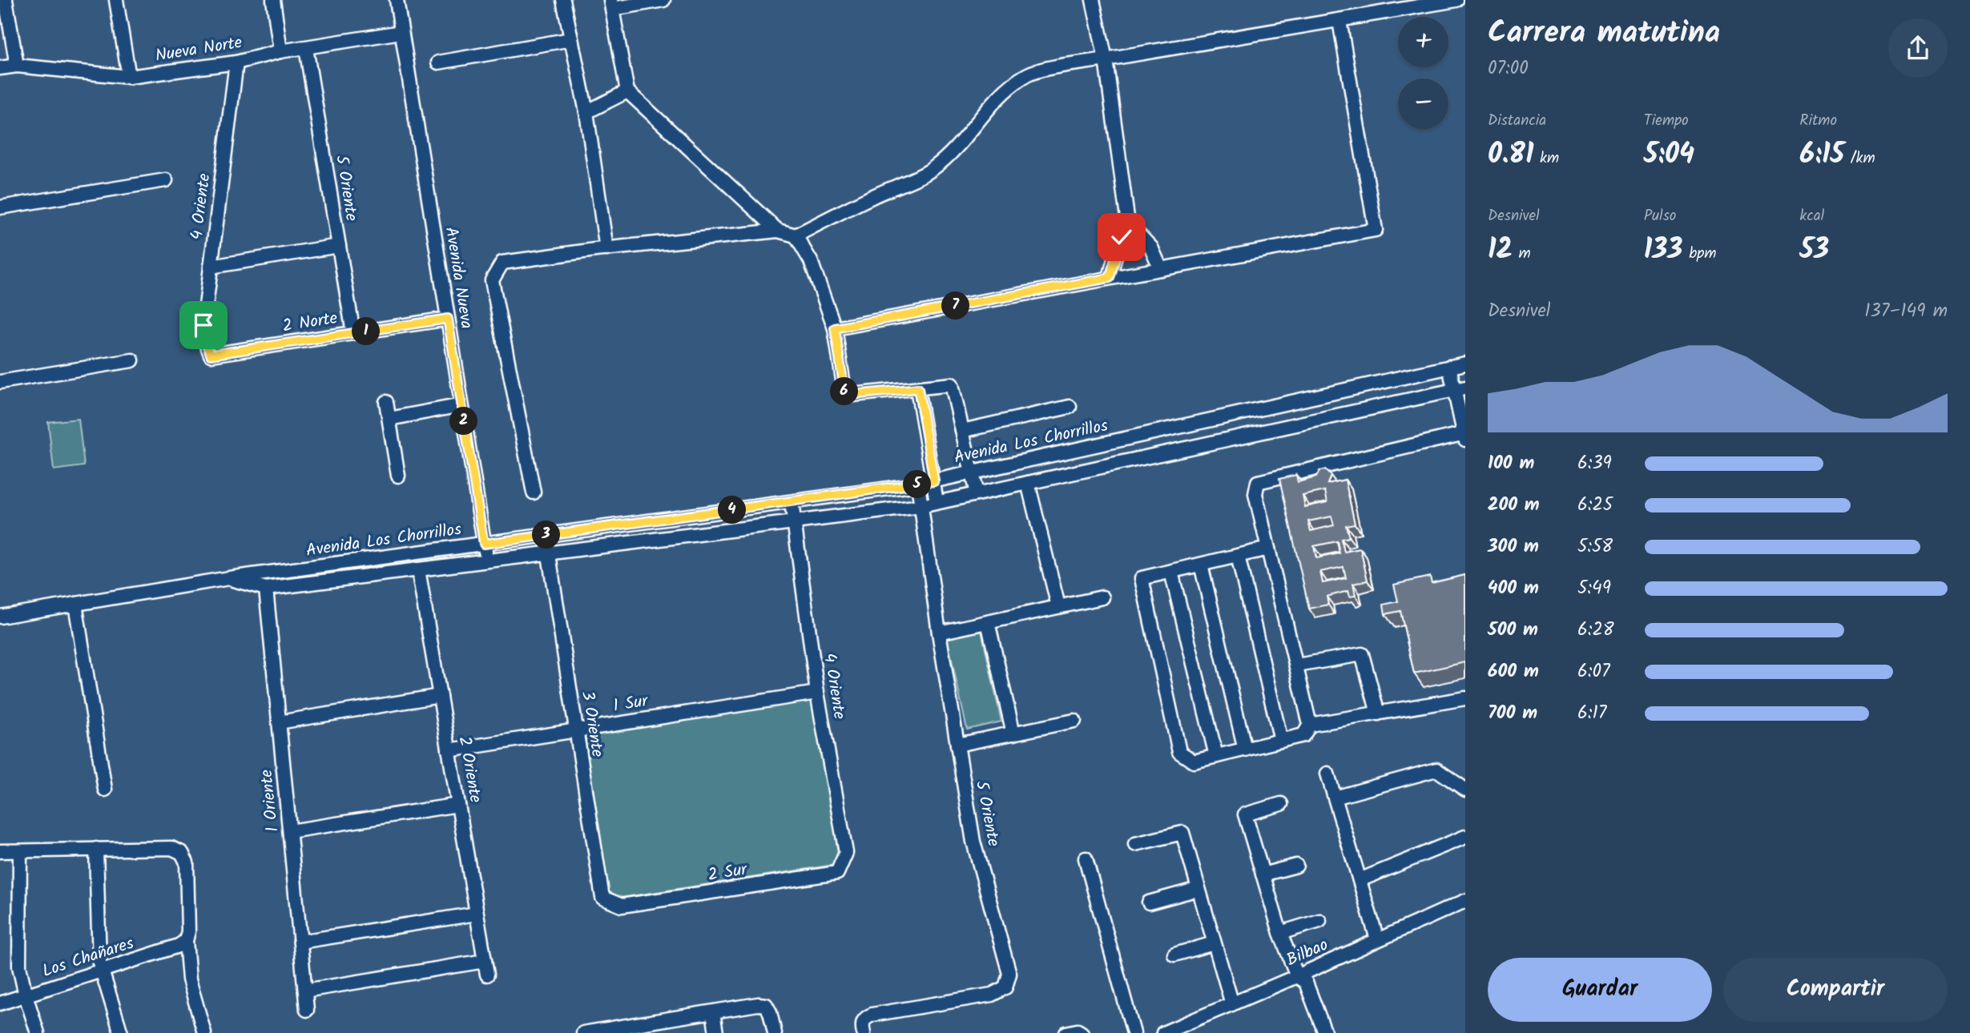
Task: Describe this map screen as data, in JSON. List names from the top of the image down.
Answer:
{
  "streets": {
    "street": [
      "Nueva Norte",
      "5 Oriente",
      "4 Oriente",
      "Avenida Nueva",
      "2 Norte",
      "Avenida Los Chorrillos",
      "1 Sur",
      "3 Oriente",
      "2 Oriente",
      "1 Oriente",
      "2 Sur",
      "Bilbao",
      "Los Chañares"
    ]
  },
  "crossings": [
    ["Nueva Norte", "5 Oriente"],
    ["Nueva Norte", "4 Oriente"],
    ["Nueva Norte", "Avenida Nueva"],
    ["5 Oriente", "2 Norte"],
    ["5 Oriente", "Avenida Los Chorrillos"],
    ["4 Oriente", "2 Norte"],
    ["4 Oriente", "Avenida Los Chorrillos"],
    ["4 Oriente", "1 Sur"],
    ["4 Oriente", "2 Sur"],
    ["Avenida Nueva", "2 Norte"],
    ["Avenida Nueva", "Avenida Los Chorrillos"],
    ["Avenida Los Chorrillos", "3 Oriente"],
    ["Avenida Los Chorrillos", "2 Oriente"],
    ["Avenida Los Chorrillos", "1 Oriente"],
    ["1 Sur", "3 Oriente"],
    ["1 Sur", "2 Oriente"],
    ["3 Oriente", "2 Sur"]
  ],
  "page": {
    "heading": ["Carrera matutina", "07:00"],
    "map_buttons": ["+", "−"],
    "stats": [
      ["Distancia", "0.81 km"],
      ["Tiempo", "5:04"],
      ["Ritmo", "6:15 /km"],
      ["Desnivel", "12 m"],
      ["Pulso", "133 bpm"],
      ["kcal", "53"]
    ],
    "chart": ["Desnivel", "137–149 m"],
    "pins": [
      "7",
      "1",
      "6",
      "2",
      "5",
      "4",
      "3"
    ],
    "list": [
      {
        "name": "100 m",
        "note": "6:39"
      },
      {
        "name": "200 m",
        "note": "6:25"
      },
      {
        "name": "300 m",
        "note": "5:58"
      },
      {
        "name": "400 m",
        "note": "5:49"
      },
      {
        "name": "500 m",
        "note": "6:28"
      },
      {
        "name": "600 m",
        "note": "6:07"
      },
      {
        "name": "700 m",
        "note": "6:17"
      }
    ],
    "buttons": ["Guardar", "Compartir"]
  }
}
